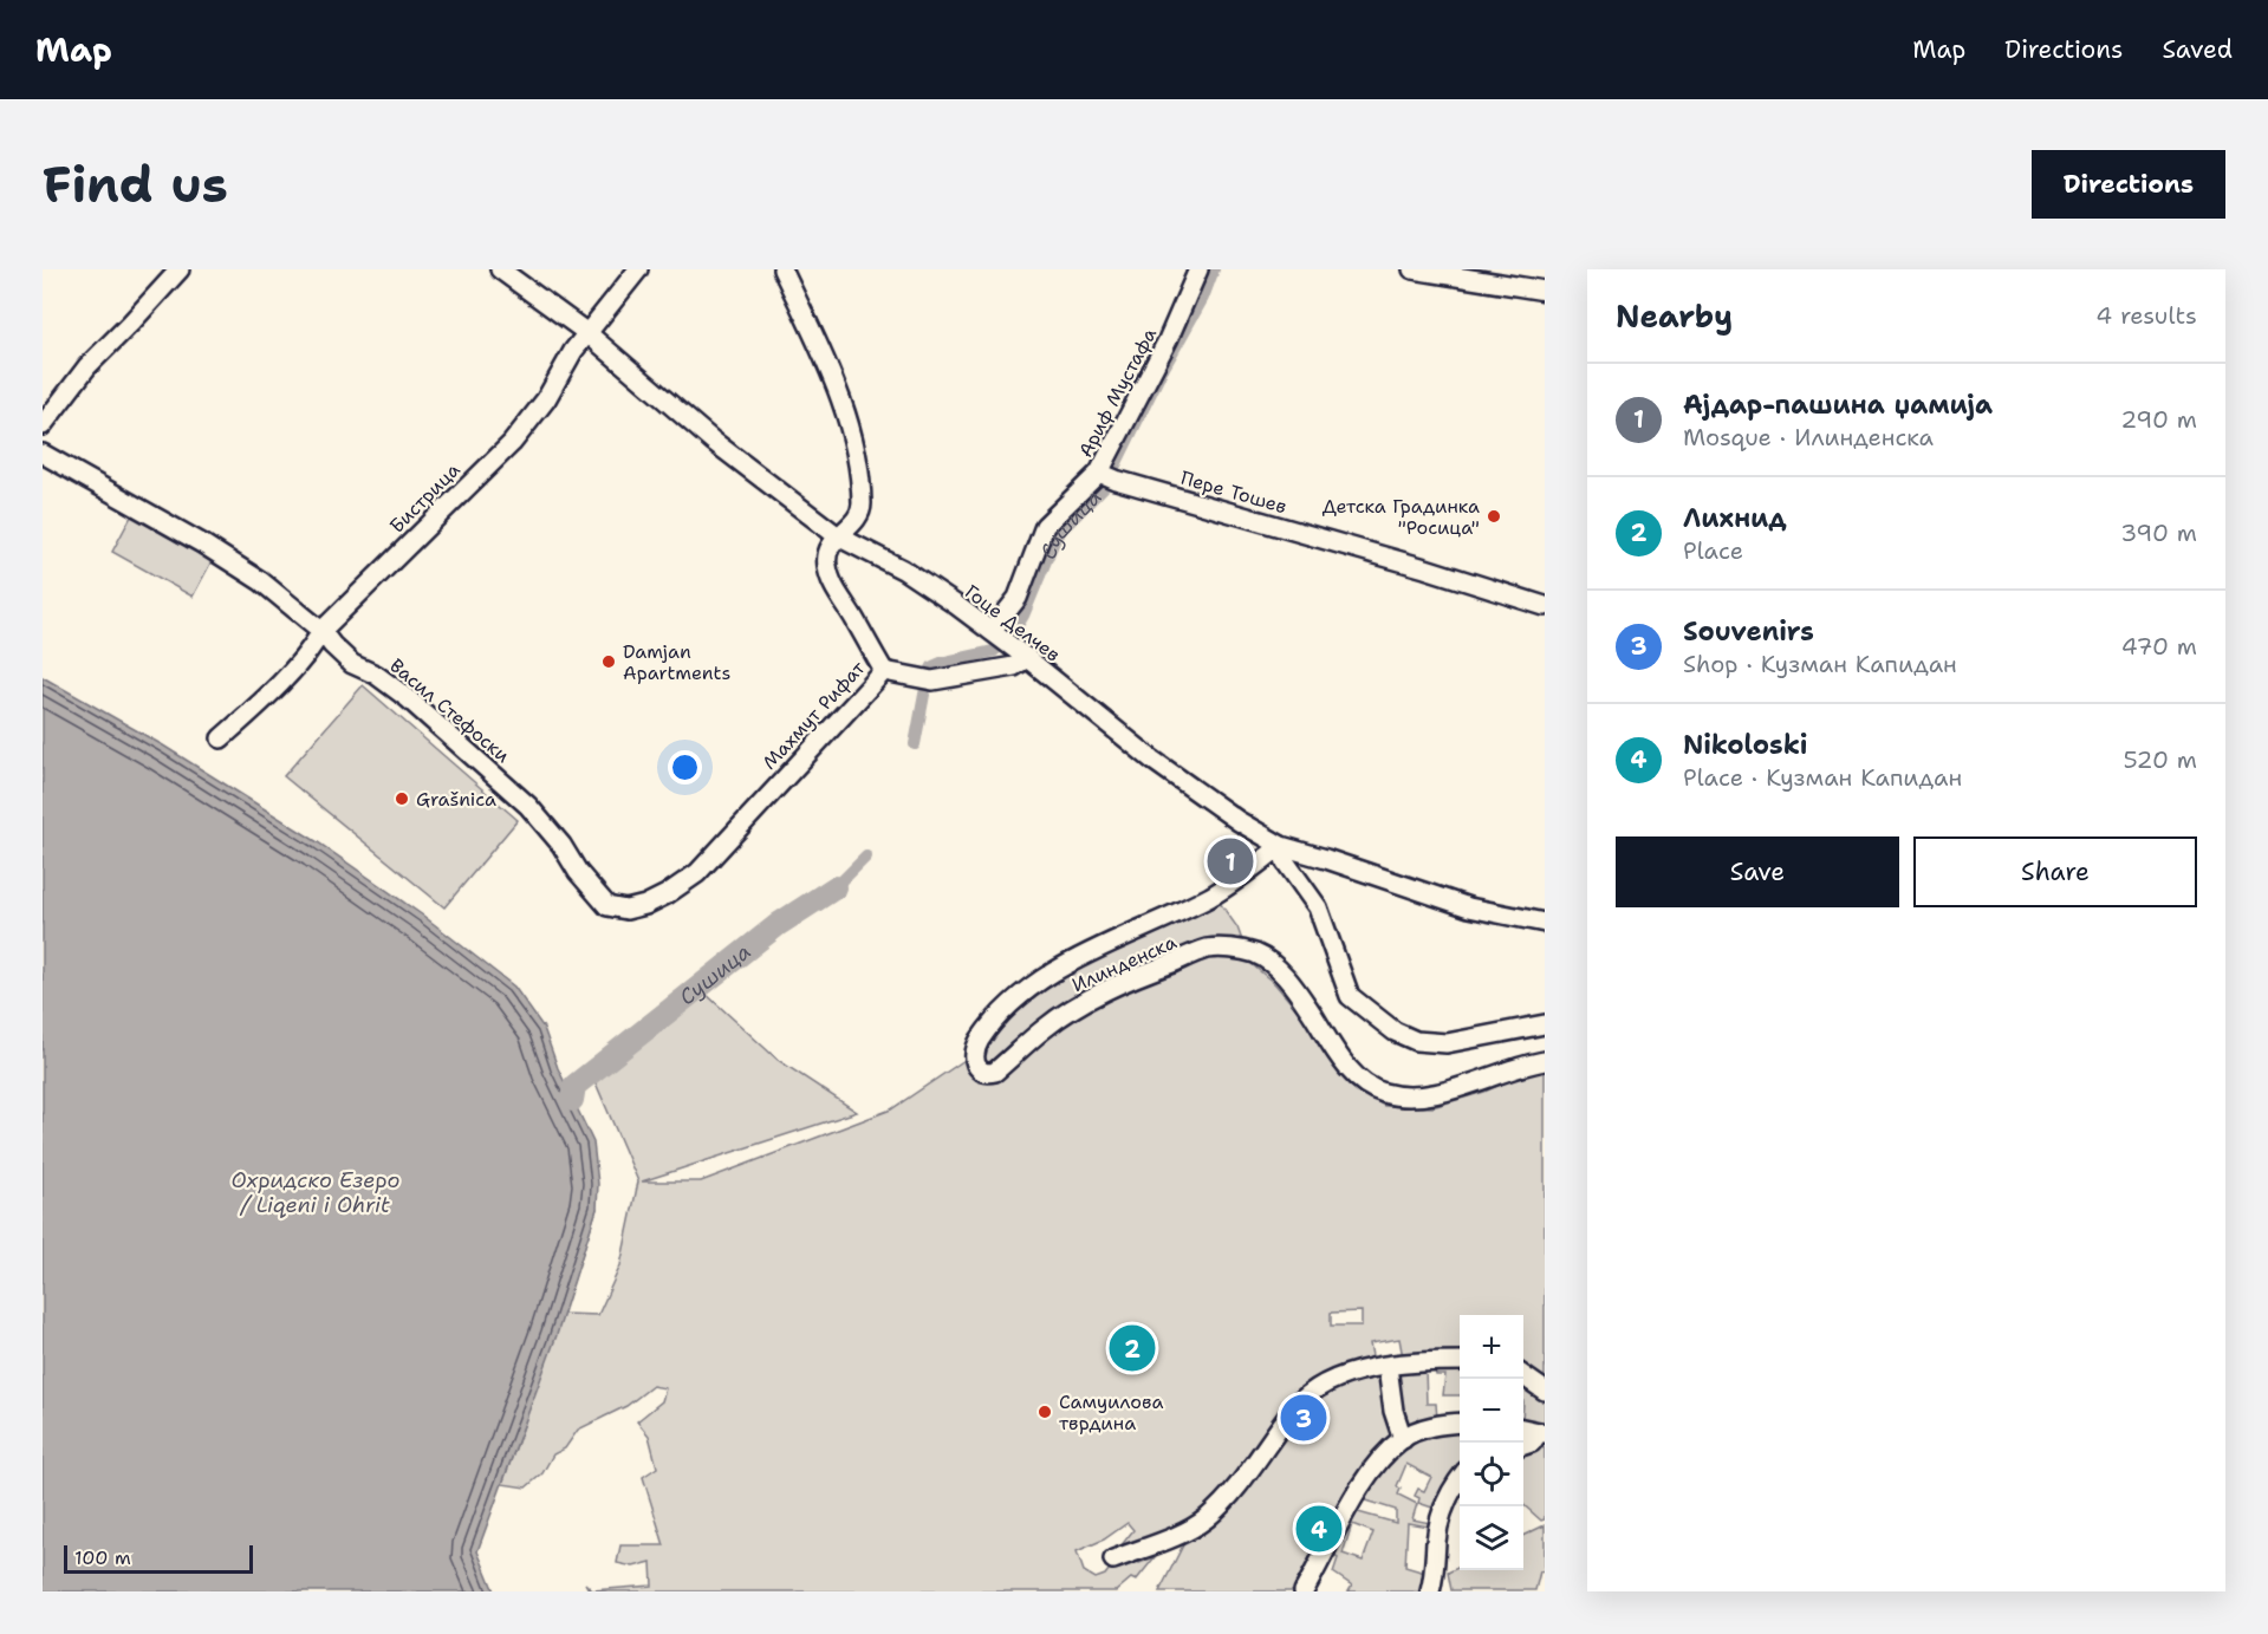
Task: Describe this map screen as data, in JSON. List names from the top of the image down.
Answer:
{
  "streets": {
    "street": [
      "Ариф Мустафа",
      "Пере Тошев",
      "Бистрица",
      "Гоце Делчев",
      "Васил Стефоски",
      "Махмут Рифат",
      "Илинденска"
    ]
  },
  "crossings": [
    ["Ариф Мустафа", "Пере Тошев"],
    ["Ариф Мустафа", "Гоце Делчев"],
    ["Бистрица", "Гоце Делчев"],
    ["Бистрица", "Васил Стефоски"],
    ["Гоце Делчев", "Махмут Рифат"],
    ["Гоце Делчев", "Илинденска"],
    ["Васил Стефоски", "Махмут Рифат"]
  ],
  "water": ["Сушица", "Охридско Езеро / Liqeni i Ohrit"],
  "places": [
    "Детска Градинка \"Росица\"",
    "Damjan Apartments",
    "Grašnica",
    "Самуилова тврдина"
  ],
  "scale_bar": "100 m",
  "page": {
    "header": "Map",
    "nav": ["Map", "Directions", "Saved"],
    "buttons": [
      "Directions",
      ["Save", "Share"]
    ],
    "title": "Find us",
    "heading": ["Nearby", "4 results"],
    "list": [
      {
        "mark": "1",
        "name": "Ајдар-пашина џамија",
        "note": "Mosque · Илинденска",
        "value": "290 m"
      },
      {
        "mark": "2",
        "name": "Лихнид",
        "note": "Place",
        "value": "390 m"
      },
      {
        "mark": "3",
        "name": "Souvenirs",
        "note": "Shop · Кузман Капидан",
        "value": "470 m"
      },
      {
        "mark": "4",
        "name": "Nikoloski",
        "note": "Place · Кузман Капидан",
        "value": "520 m"
      }
    ],
    "pins": [
      "1",
      "2",
      "3",
      "4"
    ],
    "map_buttons": ["+", "−"],
    "scale": "100 m"
  }
}
